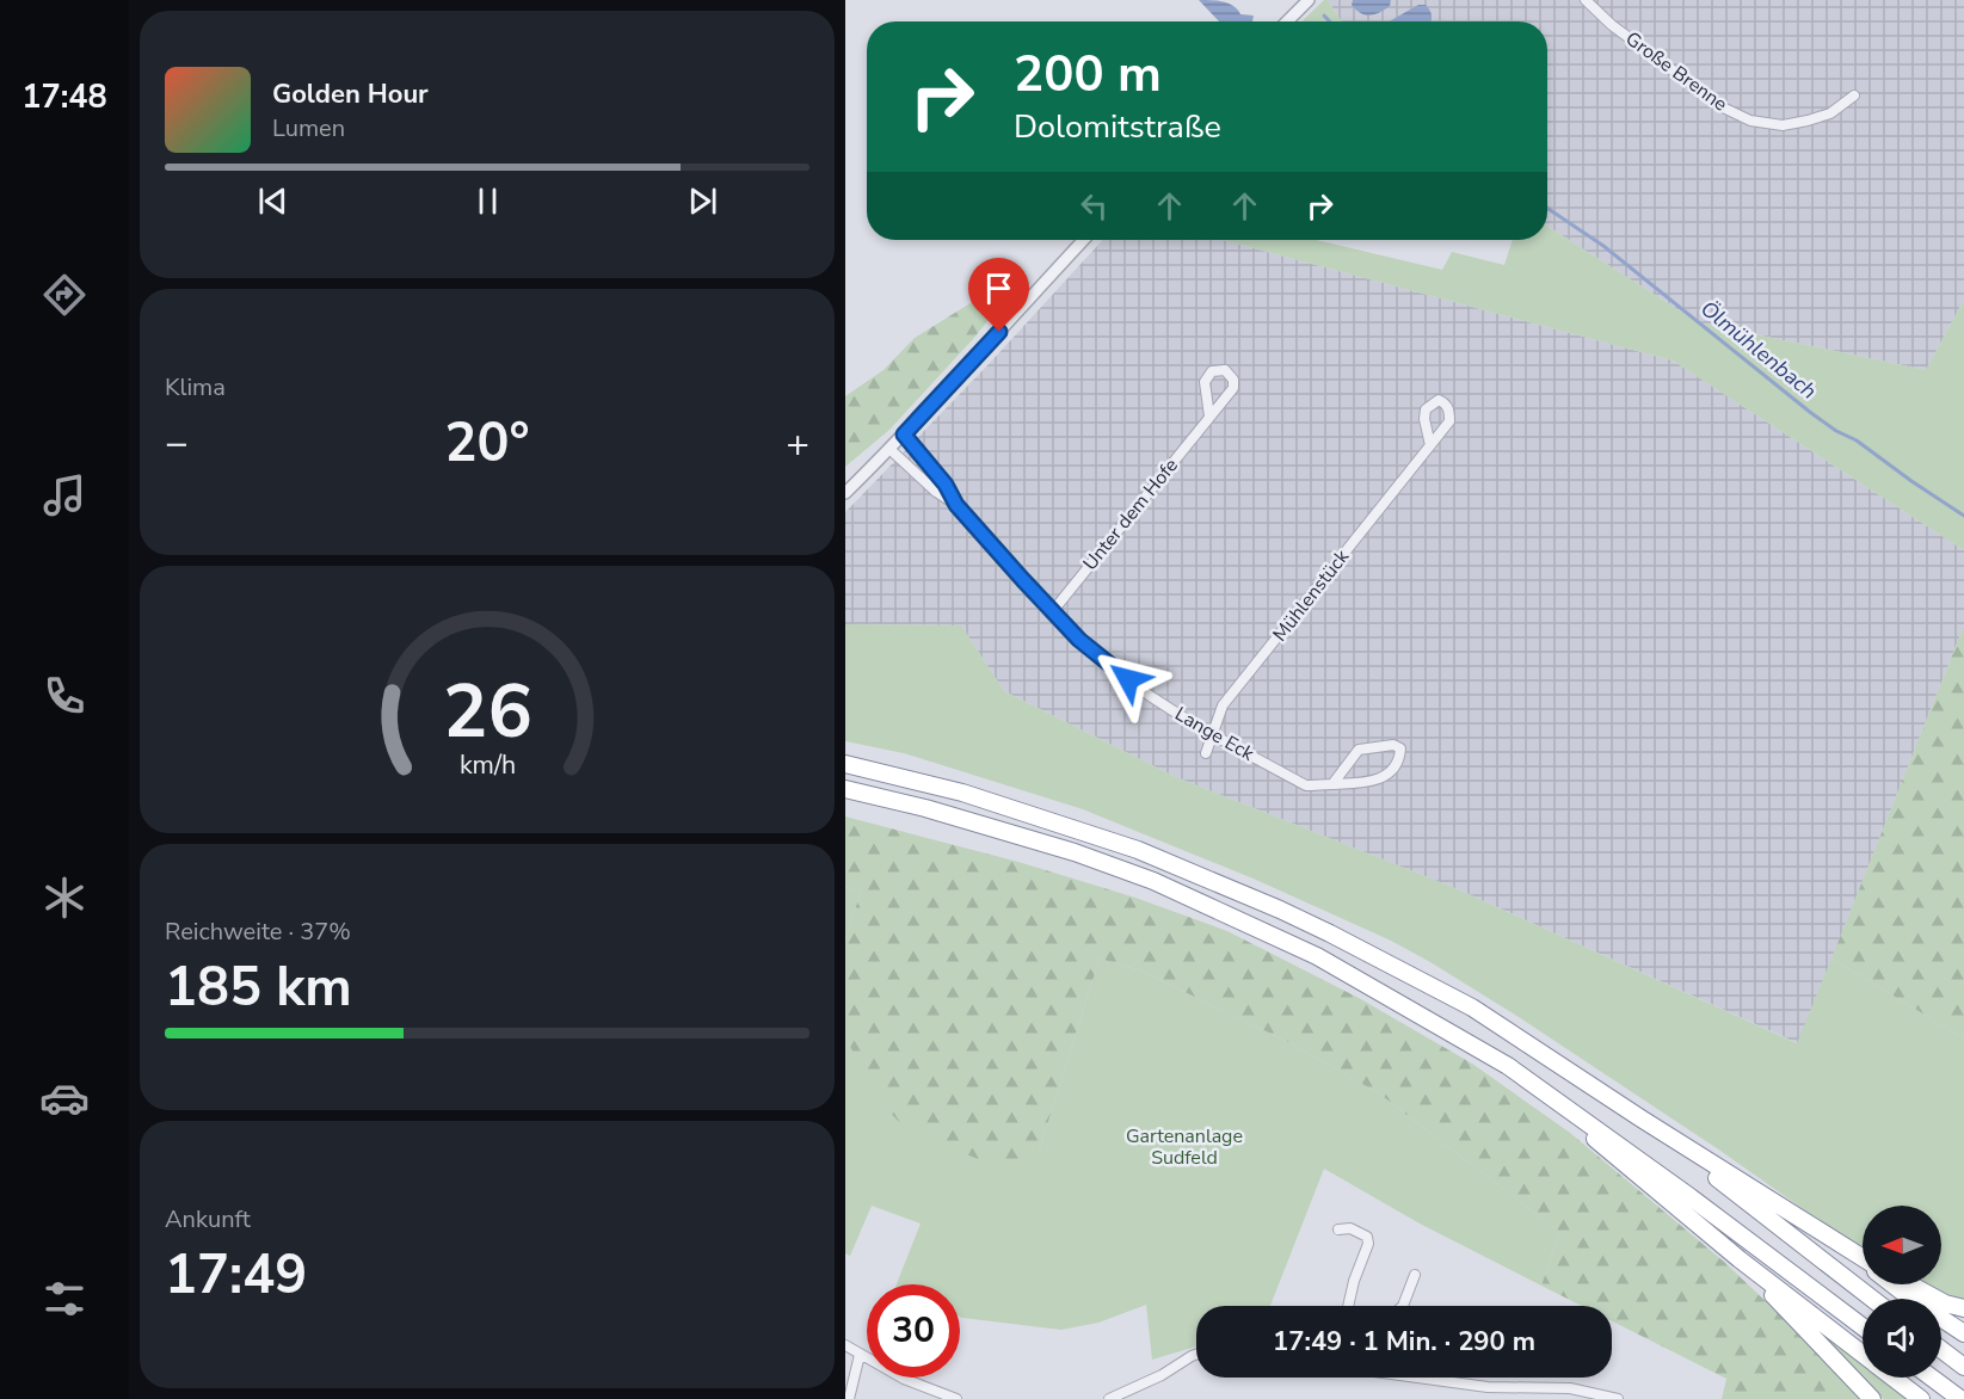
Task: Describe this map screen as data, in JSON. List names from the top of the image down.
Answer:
{
  "streets": {
    "street": [
      "Große Brenne",
      "Unter dem Hofe",
      "Mühlenstück",
      "Lange Eck"
    ]
  },
  "crossings": [
    ["Unter dem Hofe", "Lange Eck"],
    ["Mühlenstück", "Lange Eck"]
  ],
  "water": ["Ölmühlenbach"],
  "parks": ["Gartenanlage Sudfeld"],
  "north": "left",
  "page": {
    "tabs": "17:48",
    "turn": ["200 m", "Dolomitstraße"],
    "song": ["Golden Hour", "Lumen"],
    "tile": [
      "Klima",
      ["Reichweite · 37%", "185 km"],
      ["Ankunft", "17:49"]
    ],
    "heat": ["−", "20°", "+"],
    "limit": "30",
    "trip": "17:49 · 1 Min. · 290 m",
    "gauge": ["26", "km/h"]
  }
}
